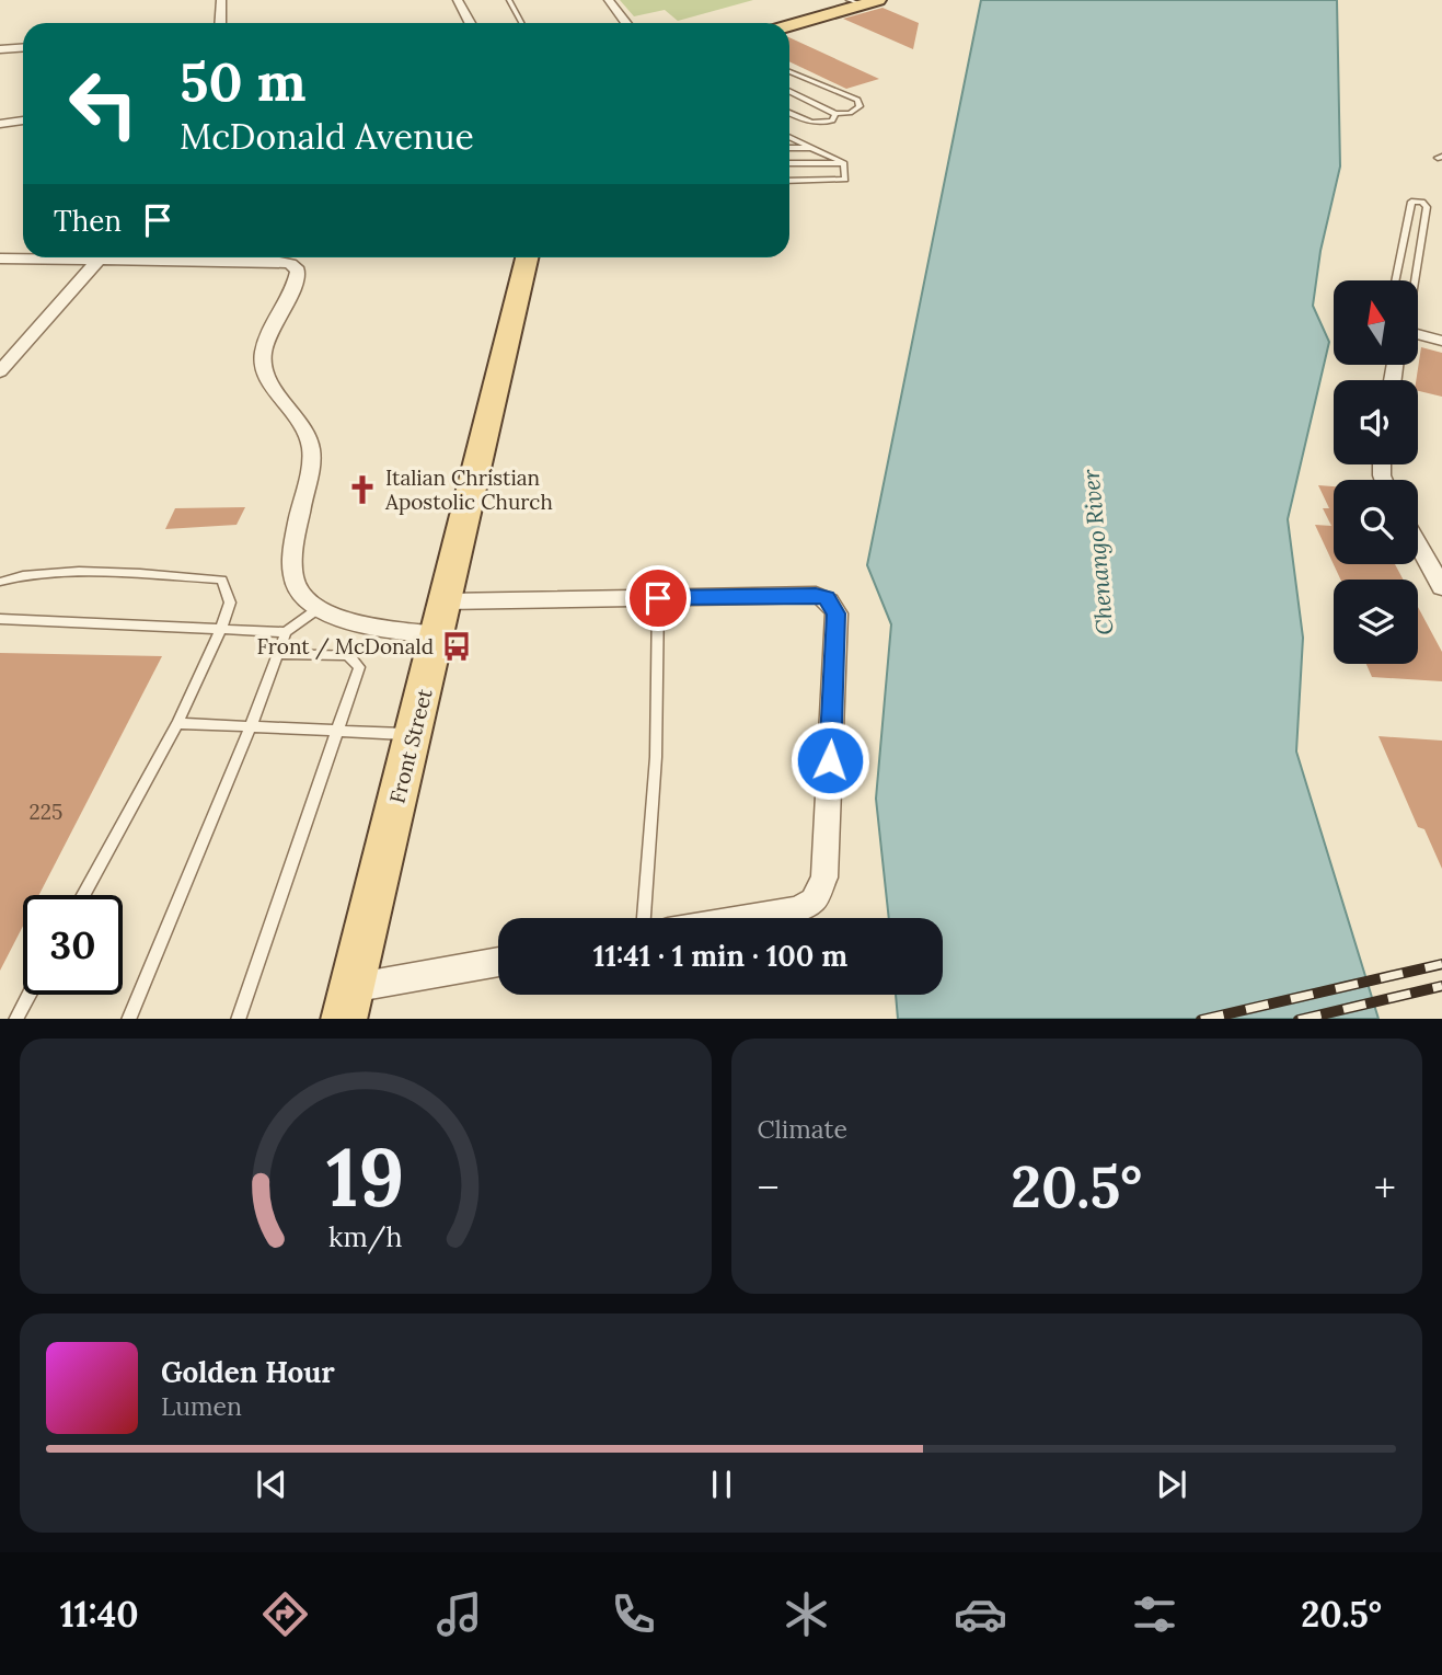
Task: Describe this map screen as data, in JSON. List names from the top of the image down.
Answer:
{
  "streets": {
    "main road": ["Front Street"]
  },
  "water": ["Chenango River"],
  "places": {
    "church": ["Italian Christian Apostolic Church"],
    "bus stop": ["Front / McDonald"]
  },
  "house_numbers": ["225"],
  "north": "top",
  "page": {
    "turn": ["50 m", "McDonald Avenue"],
    "then": "Then",
    "limit": "30",
    "trip": "11:41 · 1 min · 100 m",
    "tile": "Climate",
    "heat": ["−", "20.5°", "+"],
    "song": ["Golden Hour", "Lumen"],
    "tabs": ["11:40", "20.5°"],
    "gauge": ["19", "km/h"]
  }
}
